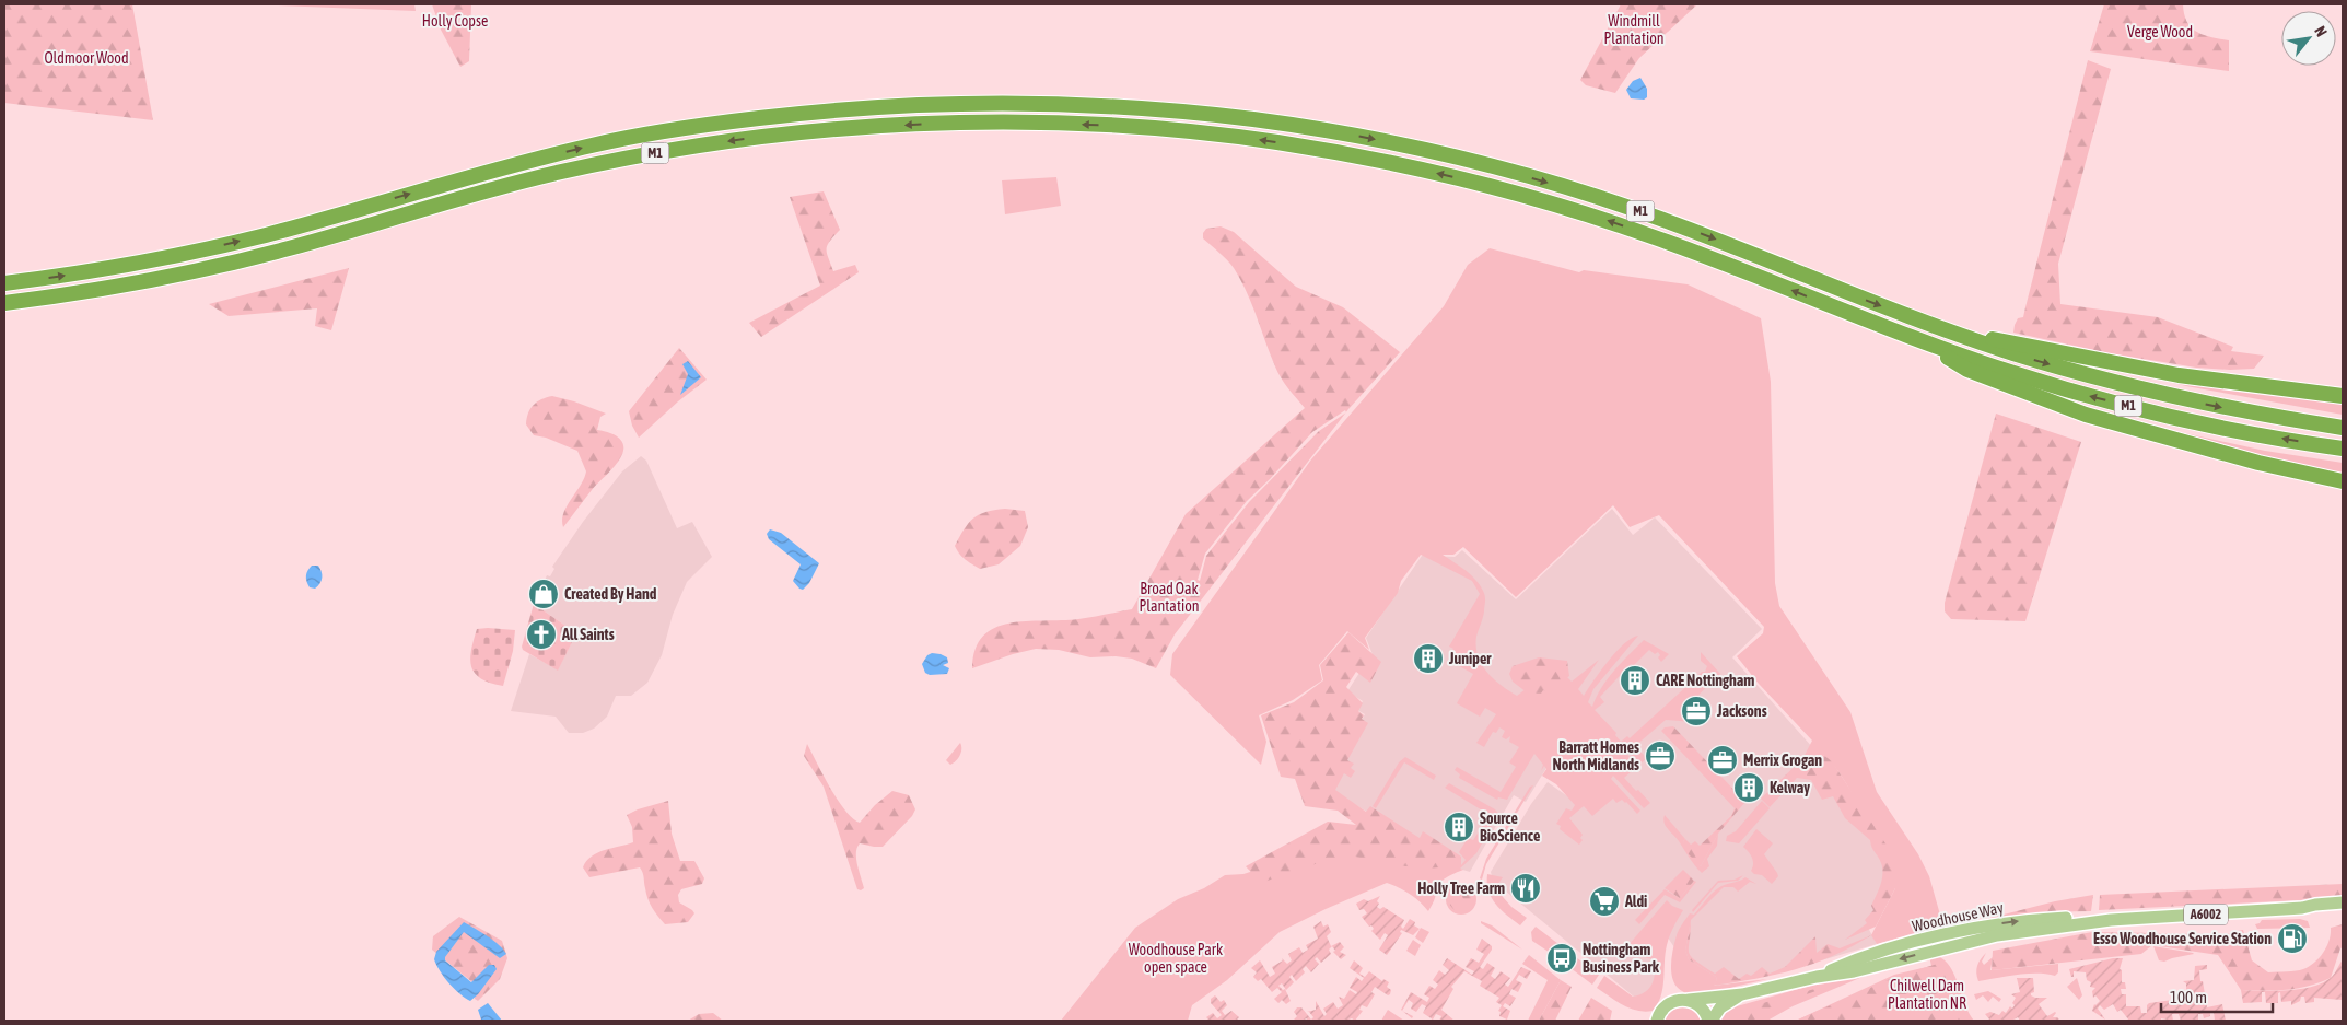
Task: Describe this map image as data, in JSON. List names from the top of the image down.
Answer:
{
  "streets": {
    "highway": ["M1"],
    "main road": ["A6002", "Woodhouse Way"]
  },
  "crossings": [
    ["A6002", "Woodhouse Way"]
  ],
  "parks": [
    "Holly Copse",
    "Windmill Plantation",
    "Verge Wood",
    "Oldmoor Wood",
    "Broad Oak Plantation",
    "Woodhouse Park open space",
    "Chilwell Dam Plantation NR"
  ],
  "places": {
    "shop": ["Created By Hand"],
    "church": ["All Saints"],
    "building": [
      "Juniper",
      "CARE Nottingham",
      "Kelway",
      "Source BioScience"
    ],
    "office": ["Jacksons", "Barratt Homes North Midlands", "Merrix Grogan"],
    "restaurant": ["Holly Tree Farm"],
    "supermarket": ["Aldi"],
    "fuel station": ["Esso Woodhouse Service Station"],
    "bus stop": ["Nottingham Business Park"]
  },
  "scale_bar": "100 m",
  "north": "top right"
}
